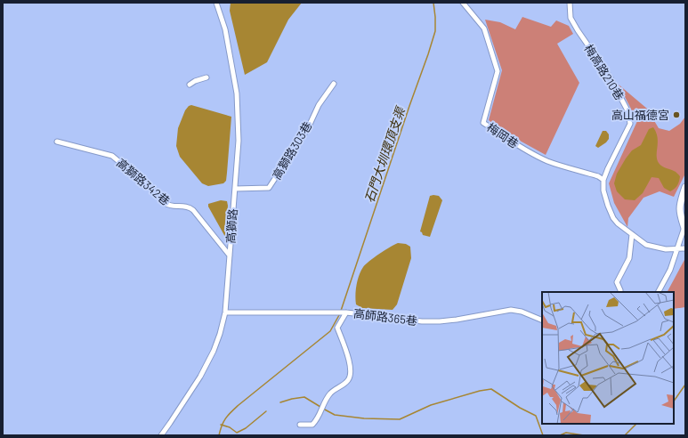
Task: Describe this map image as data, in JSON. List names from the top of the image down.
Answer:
{
  "streets": {
    "street": [
      "梅高路210巷",
      "梅岡巷",
      "高獅路303巷",
      "高獅路342巷",
      "高獅路",
      "高師路365巷"
    ]
  },
  "crossings": [
    ["梅高路210巷", "梅岡巷"],
    ["高獅路303巷", "高獅路"],
    ["高獅路342巷", "高獅路"],
    ["高獅路", "高師路365巷"]
  ],
  "water": ["石門大圳環頂支渠"],
  "places": ["高山福德宮"]
}
